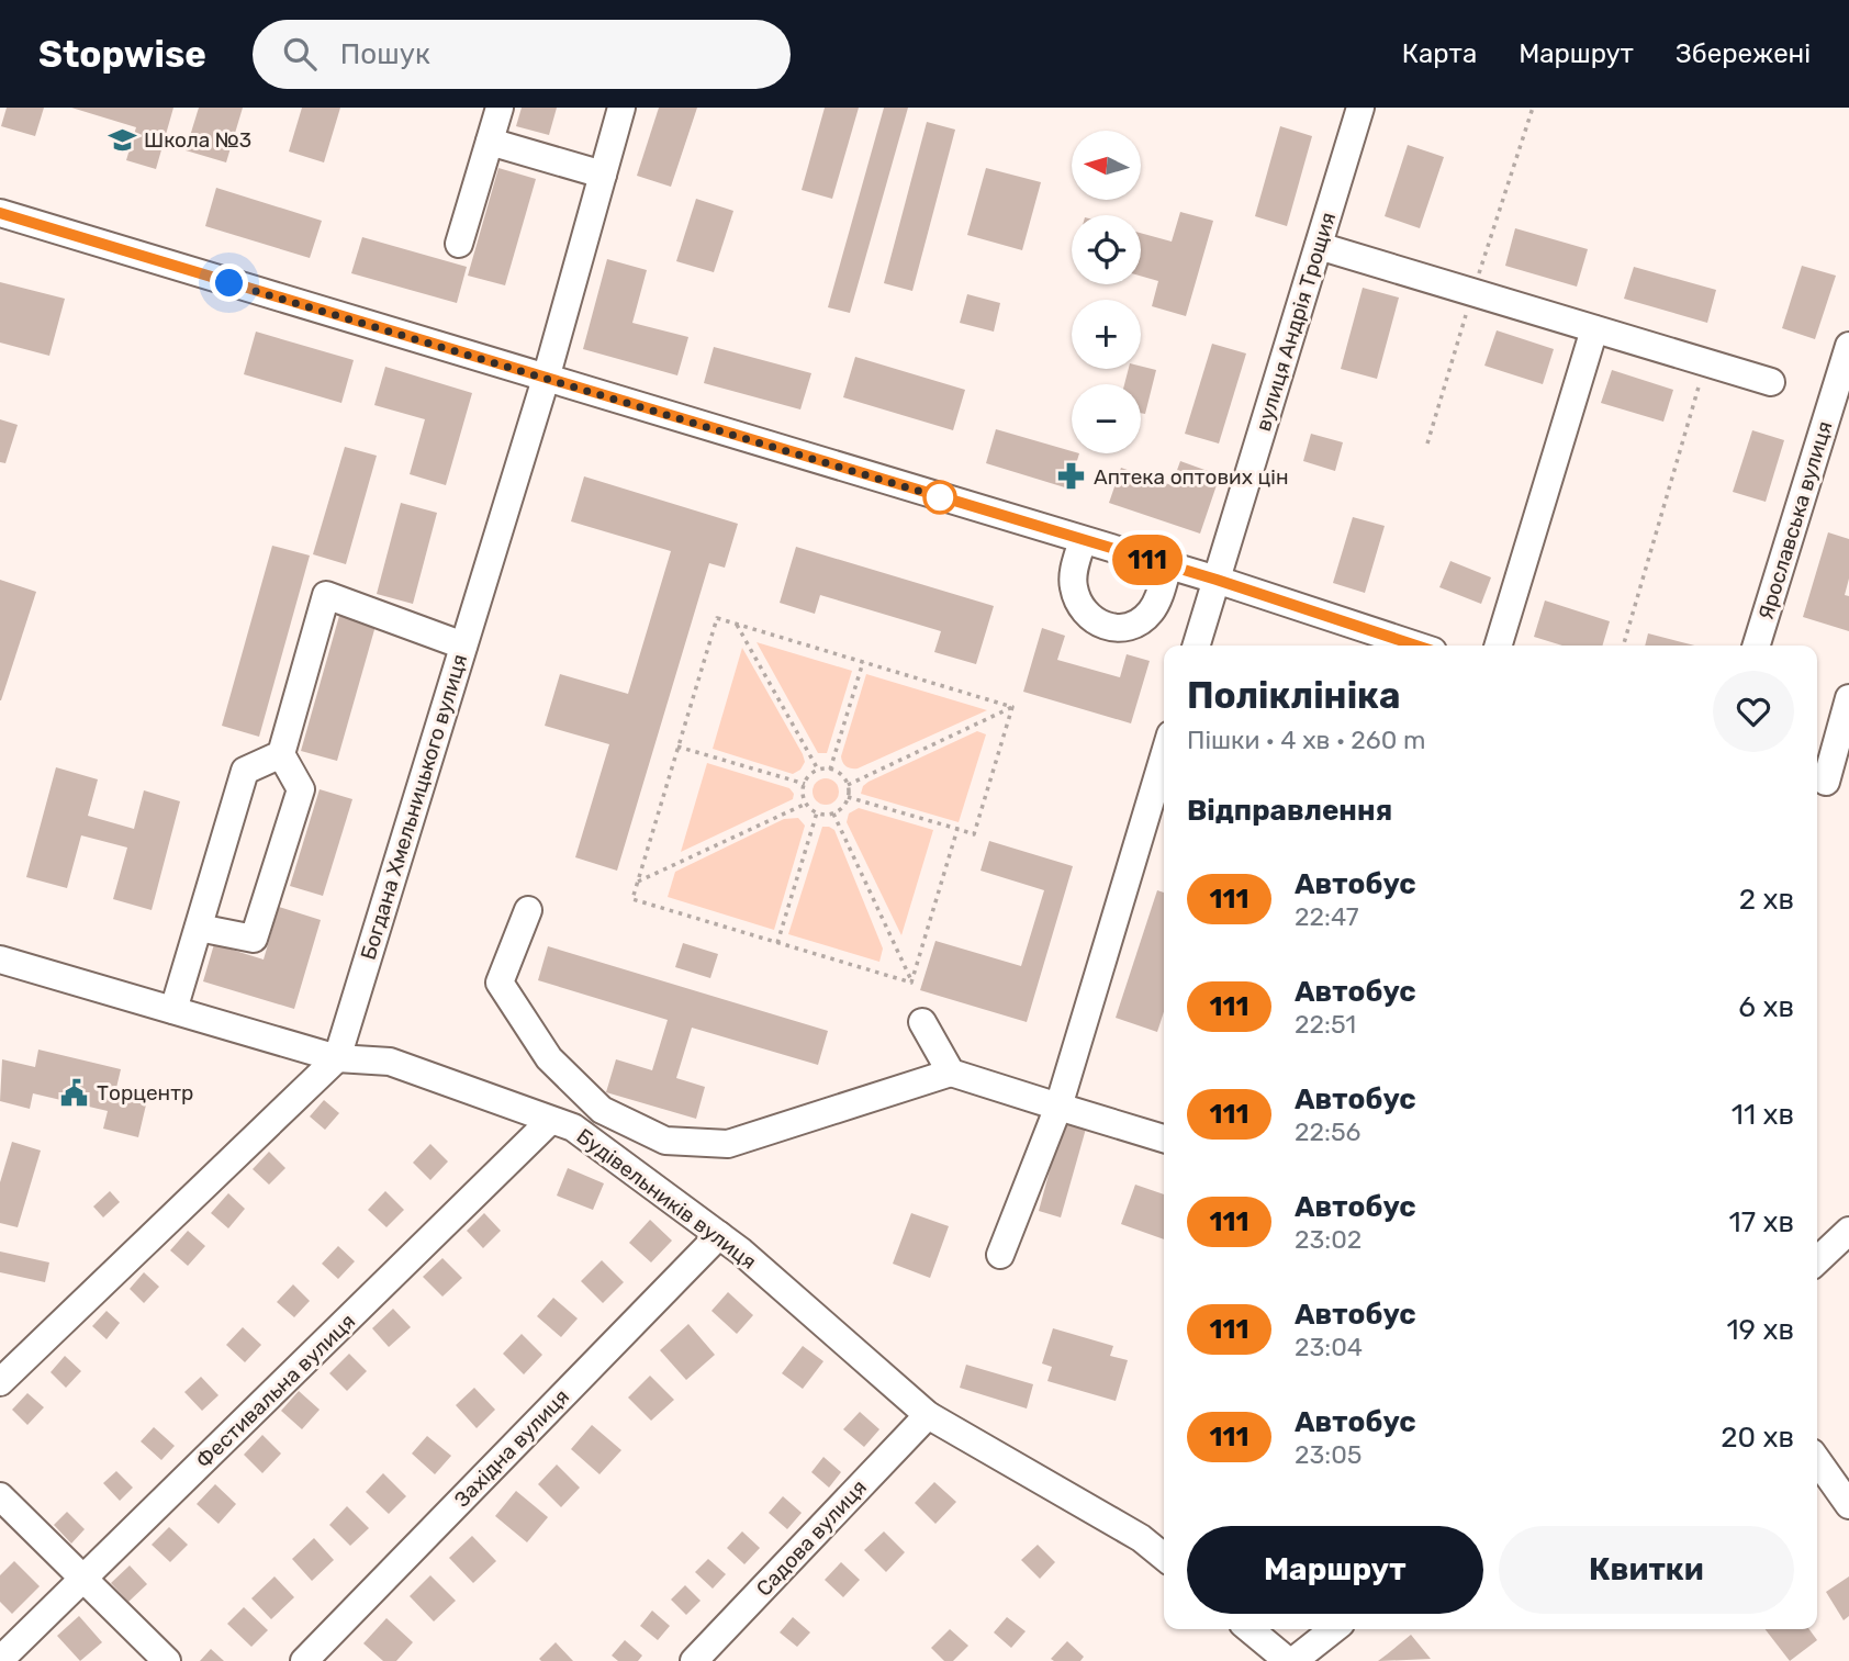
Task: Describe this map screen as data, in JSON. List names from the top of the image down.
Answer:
{
  "streets": {
    "street": [
      "вулиця Андрія Трощия",
      "Ярославська вулиця",
      "Богдана Хмельницького вулиця",
      "Будівельників вулиця",
      "Фестивальна вулиця",
      "Західна вулиця",
      "Садова вулиця"
    ]
  },
  "crossings": [
    ["Богдана Хмельницького вулиця", "Будівельників вулиця"],
    ["Будівельників вулиця", "Фестивальна вулиця"],
    ["Будівельників вулиця", "Західна вулиця"],
    ["Будівельників вулиця", "Садова вулиця"]
  ],
  "places": {
    "school or university": ["Школа №3"],
    "pharmacy": ["Аптека оптових цін"],
    "public building": ["Торцентр"]
  },
  "lines": ["bus line 111"],
  "north": "left",
  "page": {
    "header": "Stopwise",
    "search": "Пошук",
    "nav": ["Карта", "Маршрут", "Збережені"],
    "on_map": "111",
    "map_buttons": ["+", "−"],
    "heading": [
      ["Поліклініка", "Пішки · 4 хв · 260 m"],
      "Відправлення"
    ],
    "list": [
      {
        "mark": "111",
        "name": "Автобус",
        "note": "22:47",
        "value": "2 хв"
      },
      {
        "mark": "111",
        "name": "Автобус",
        "note": "22:51",
        "value": "6 хв"
      },
      {
        "mark": "111",
        "name": "Автобус",
        "note": "22:56",
        "value": "11 хв"
      },
      {
        "mark": "111",
        "name": "Автобус",
        "note": "23:02",
        "value": "17 хв"
      },
      {
        "mark": "111",
        "name": "Автобус",
        "note": "23:04",
        "value": "19 хв"
      },
      {
        "mark": "111",
        "name": "Автобус",
        "note": "23:05",
        "value": "20 хв"
      }
    ],
    "buttons": ["Маршрут", "Квитки"]
  }
}
